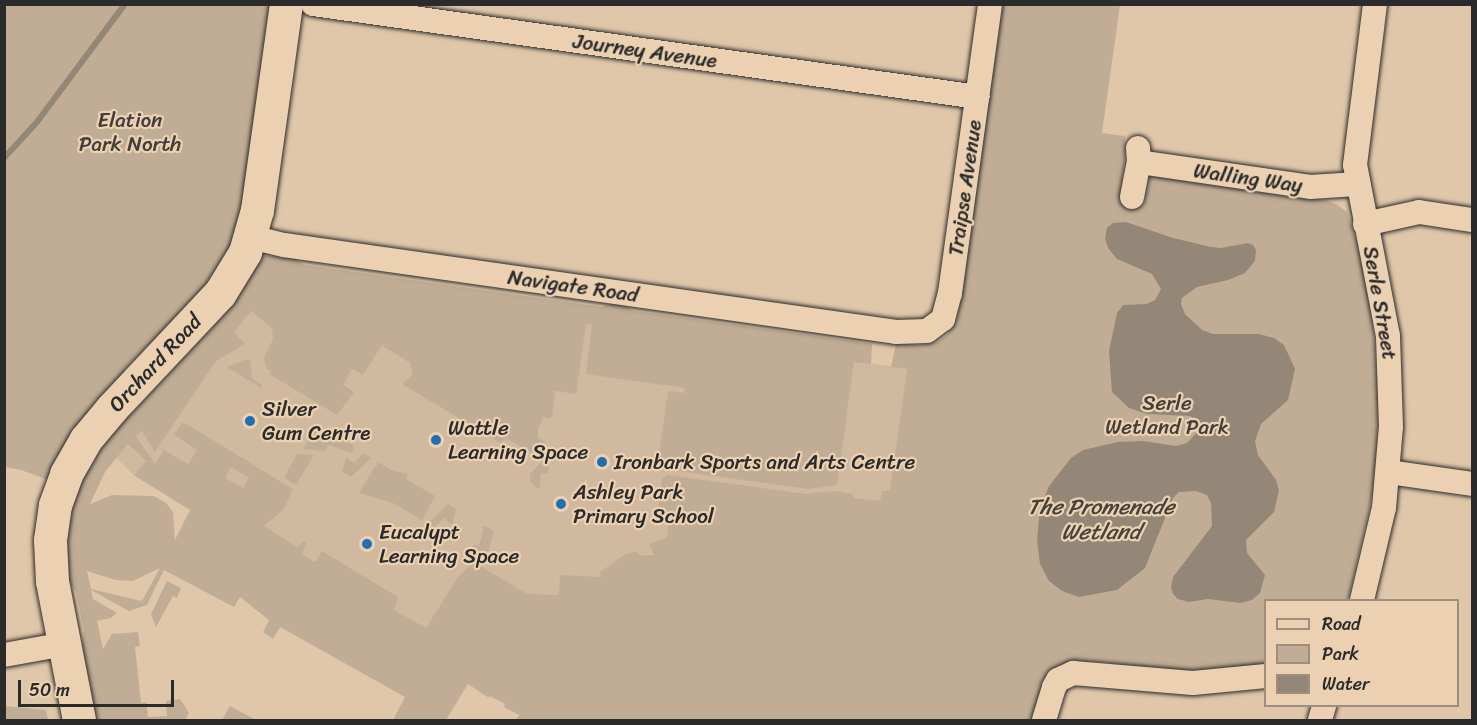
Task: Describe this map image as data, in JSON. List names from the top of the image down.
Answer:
{
  "streets": {
    "street": [
      "Journey Avenue",
      "Walling Way",
      "Traipse Avenue",
      "Navigate Road",
      "Serle Street",
      "Orchard Road"
    ]
  },
  "crossings": [
    ["Journey Avenue", "Traipse Avenue"],
    ["Walling Way", "Serle Street"],
    ["Traipse Avenue", "Navigate Road"],
    ["Navigate Road", "Orchard Road"]
  ],
  "water": ["The Promenade Wetland"],
  "parks": ["Elation Park North", "Serle Wetland Park"],
  "places": [
    "Silver Gum Centre",
    "Wattle Learning Space",
    "Ironbark Sports and Arts Centre",
    "Ashley Park Primary School",
    "Eucalypt Learning Space"
  ],
  "legend": ["Road", "Park", "Water"],
  "scale_bar": "50 m"
}
